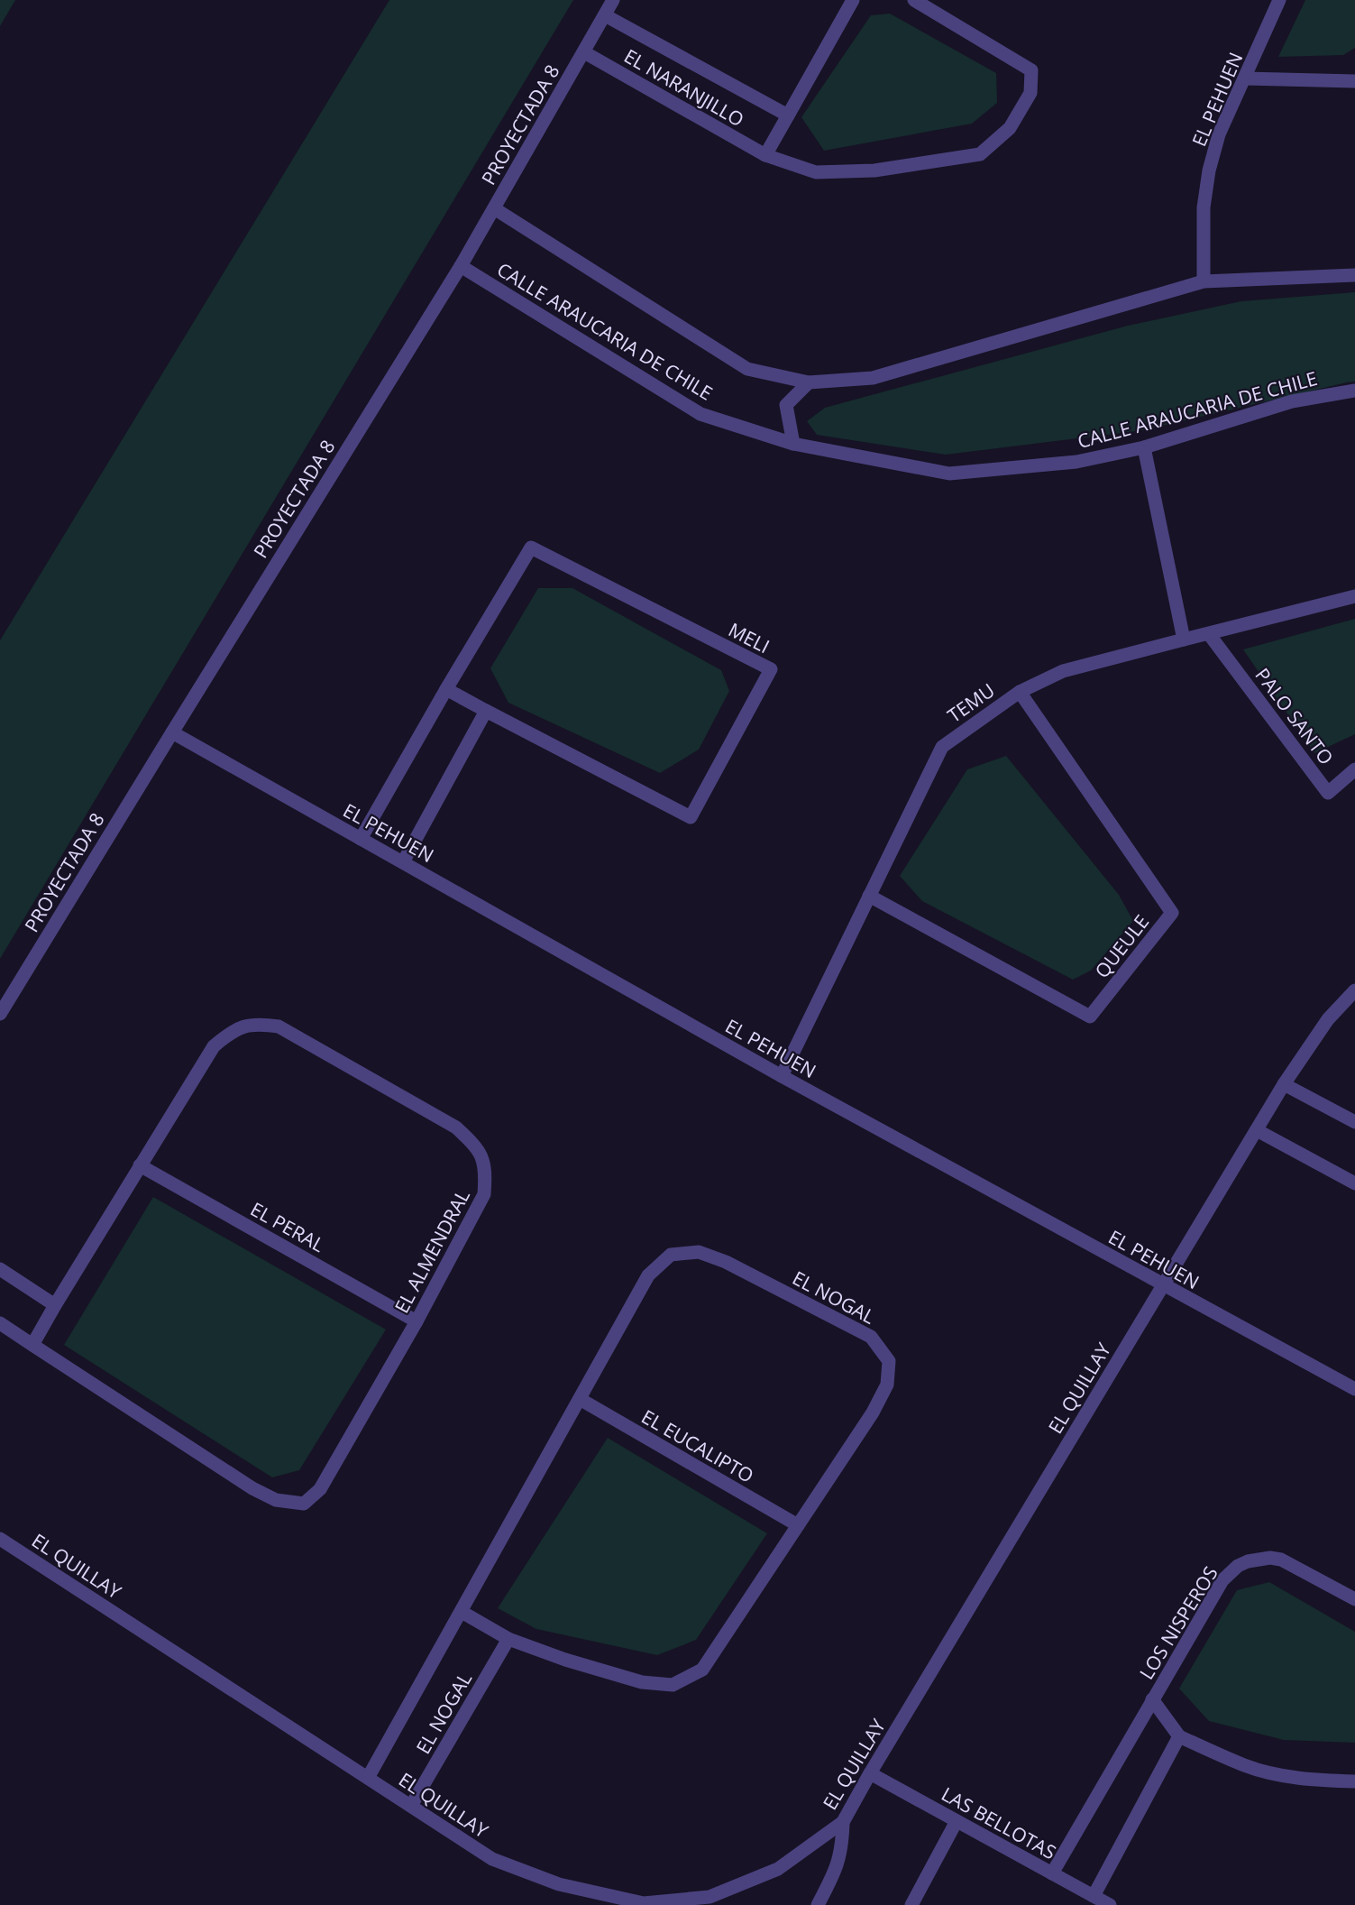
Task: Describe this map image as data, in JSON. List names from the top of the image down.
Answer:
{
  "streets": {
    "street": [
      "EL NARANJILLO",
      "EL PEHUEN",
      "PROYECTADA 8",
      "CALLE ARAUCARIA DE CHILE",
      "MELI",
      "TEMU",
      "PALO SANTO",
      "QUEULE",
      "EL PERAL",
      "EL ALMENDRAL",
      "EL NOGAL",
      "EL QUILLAY",
      "EL EUCALIPTO",
      "LOS NISPEROS",
      "LAS BELLOTAS"
    ]
  },
  "crossings": [
    ["EL NARANJILLO", "PROYECTADA 8"],
    ["EL PEHUEN", "PROYECTADA 8"],
    ["EL PEHUEN", "MELI"],
    ["EL PEHUEN", "TEMU"],
    ["EL PEHUEN", "EL QUILLAY"],
    ["PROYECTADA 8", "CALLE ARAUCARIA DE CHILE"],
    ["TEMU", "QUEULE"],
    ["EL PERAL", "EL ALMENDRAL"],
    ["EL NOGAL", "EL QUILLAY"],
    ["EL NOGAL", "EL EUCALIPTO"],
    ["EL QUILLAY", "LAS BELLOTAS"],
    ["LOS NISPEROS", "LAS BELLOTAS"]
  ]
}
